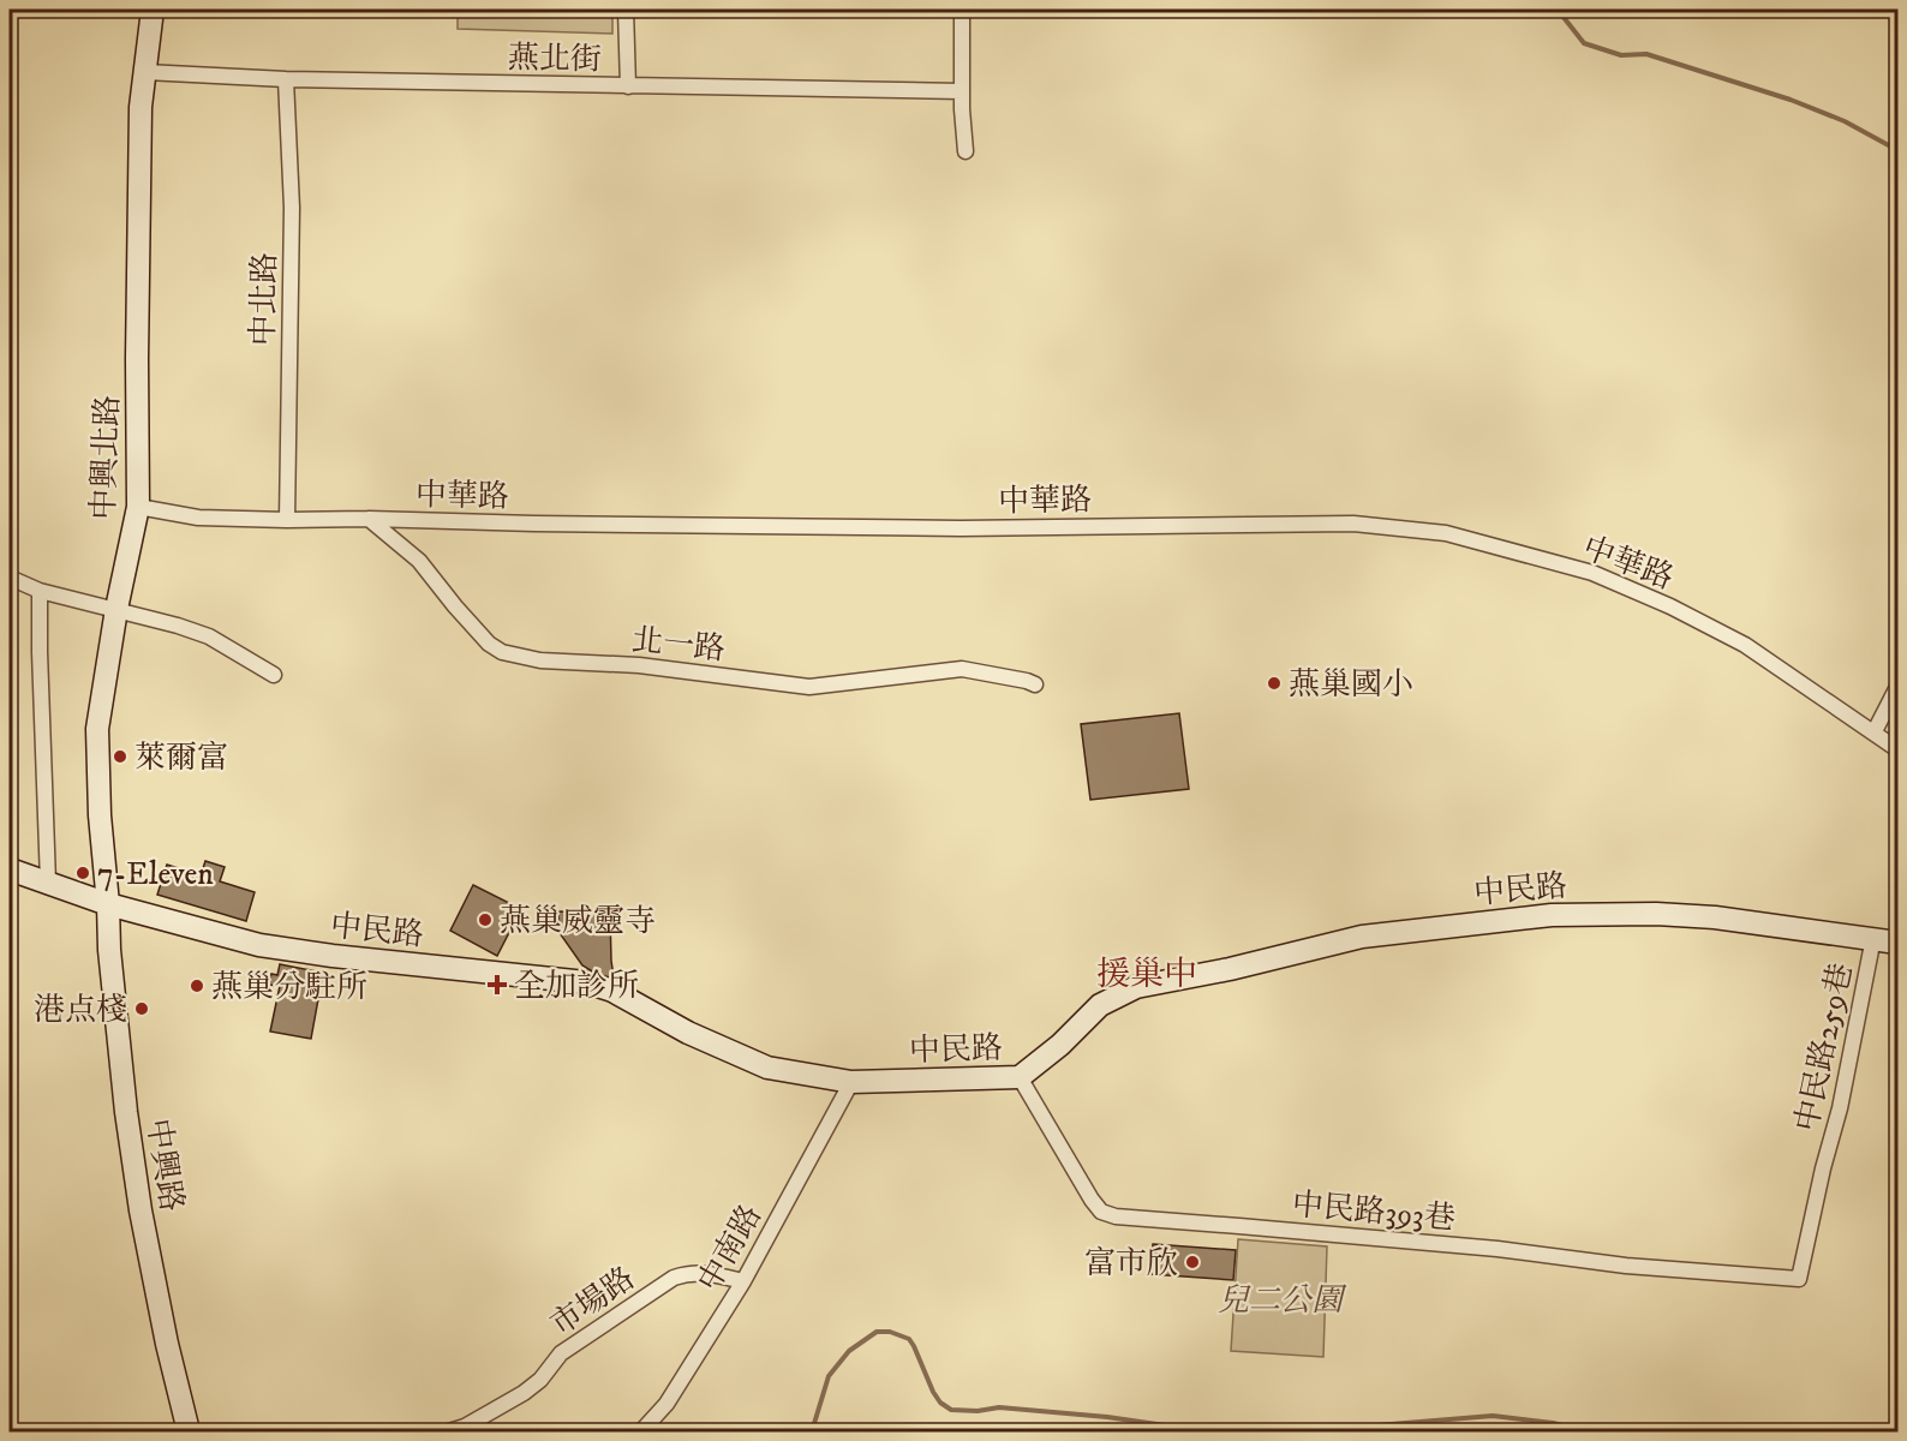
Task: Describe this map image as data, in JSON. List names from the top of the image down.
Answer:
{
  "streets": {
    "street": [
      "燕北街",
      "中北路",
      "中興北路",
      "中華路",
      "北一路",
      "中民路",
      "中民路259巷",
      "中興路",
      "中民路393巷",
      "中南路",
      "市場路"
    ]
  },
  "crossings": [
    ["燕北街", "中北路"],
    ["燕北街", "中興北路"],
    ["中北路", "中華路"],
    ["中興北路", "中華路"],
    ["中興北路", "中民路"],
    ["中興北路", "中興路"],
    ["中華路", "北一路"],
    ["中民路", "中民路259巷"],
    ["中民路", "中興路"],
    ["中民路", "中民路393巷"],
    ["中民路", "中南路"],
    ["中民路259巷", "中民路393巷"],
    ["中南路", "市場路"]
  ],
  "districts": ["援巢中"],
  "parks": ["兒二公園"],
  "places": {
    "other": [
      "燕巢國小",
      "萊爾富",
      "7-Eleven",
      "燕巢威靈寺",
      "燕巢分駐所",
      "港点棧",
      "富市欣"
    ],
    "health": ["全加診所"]
  }
}
